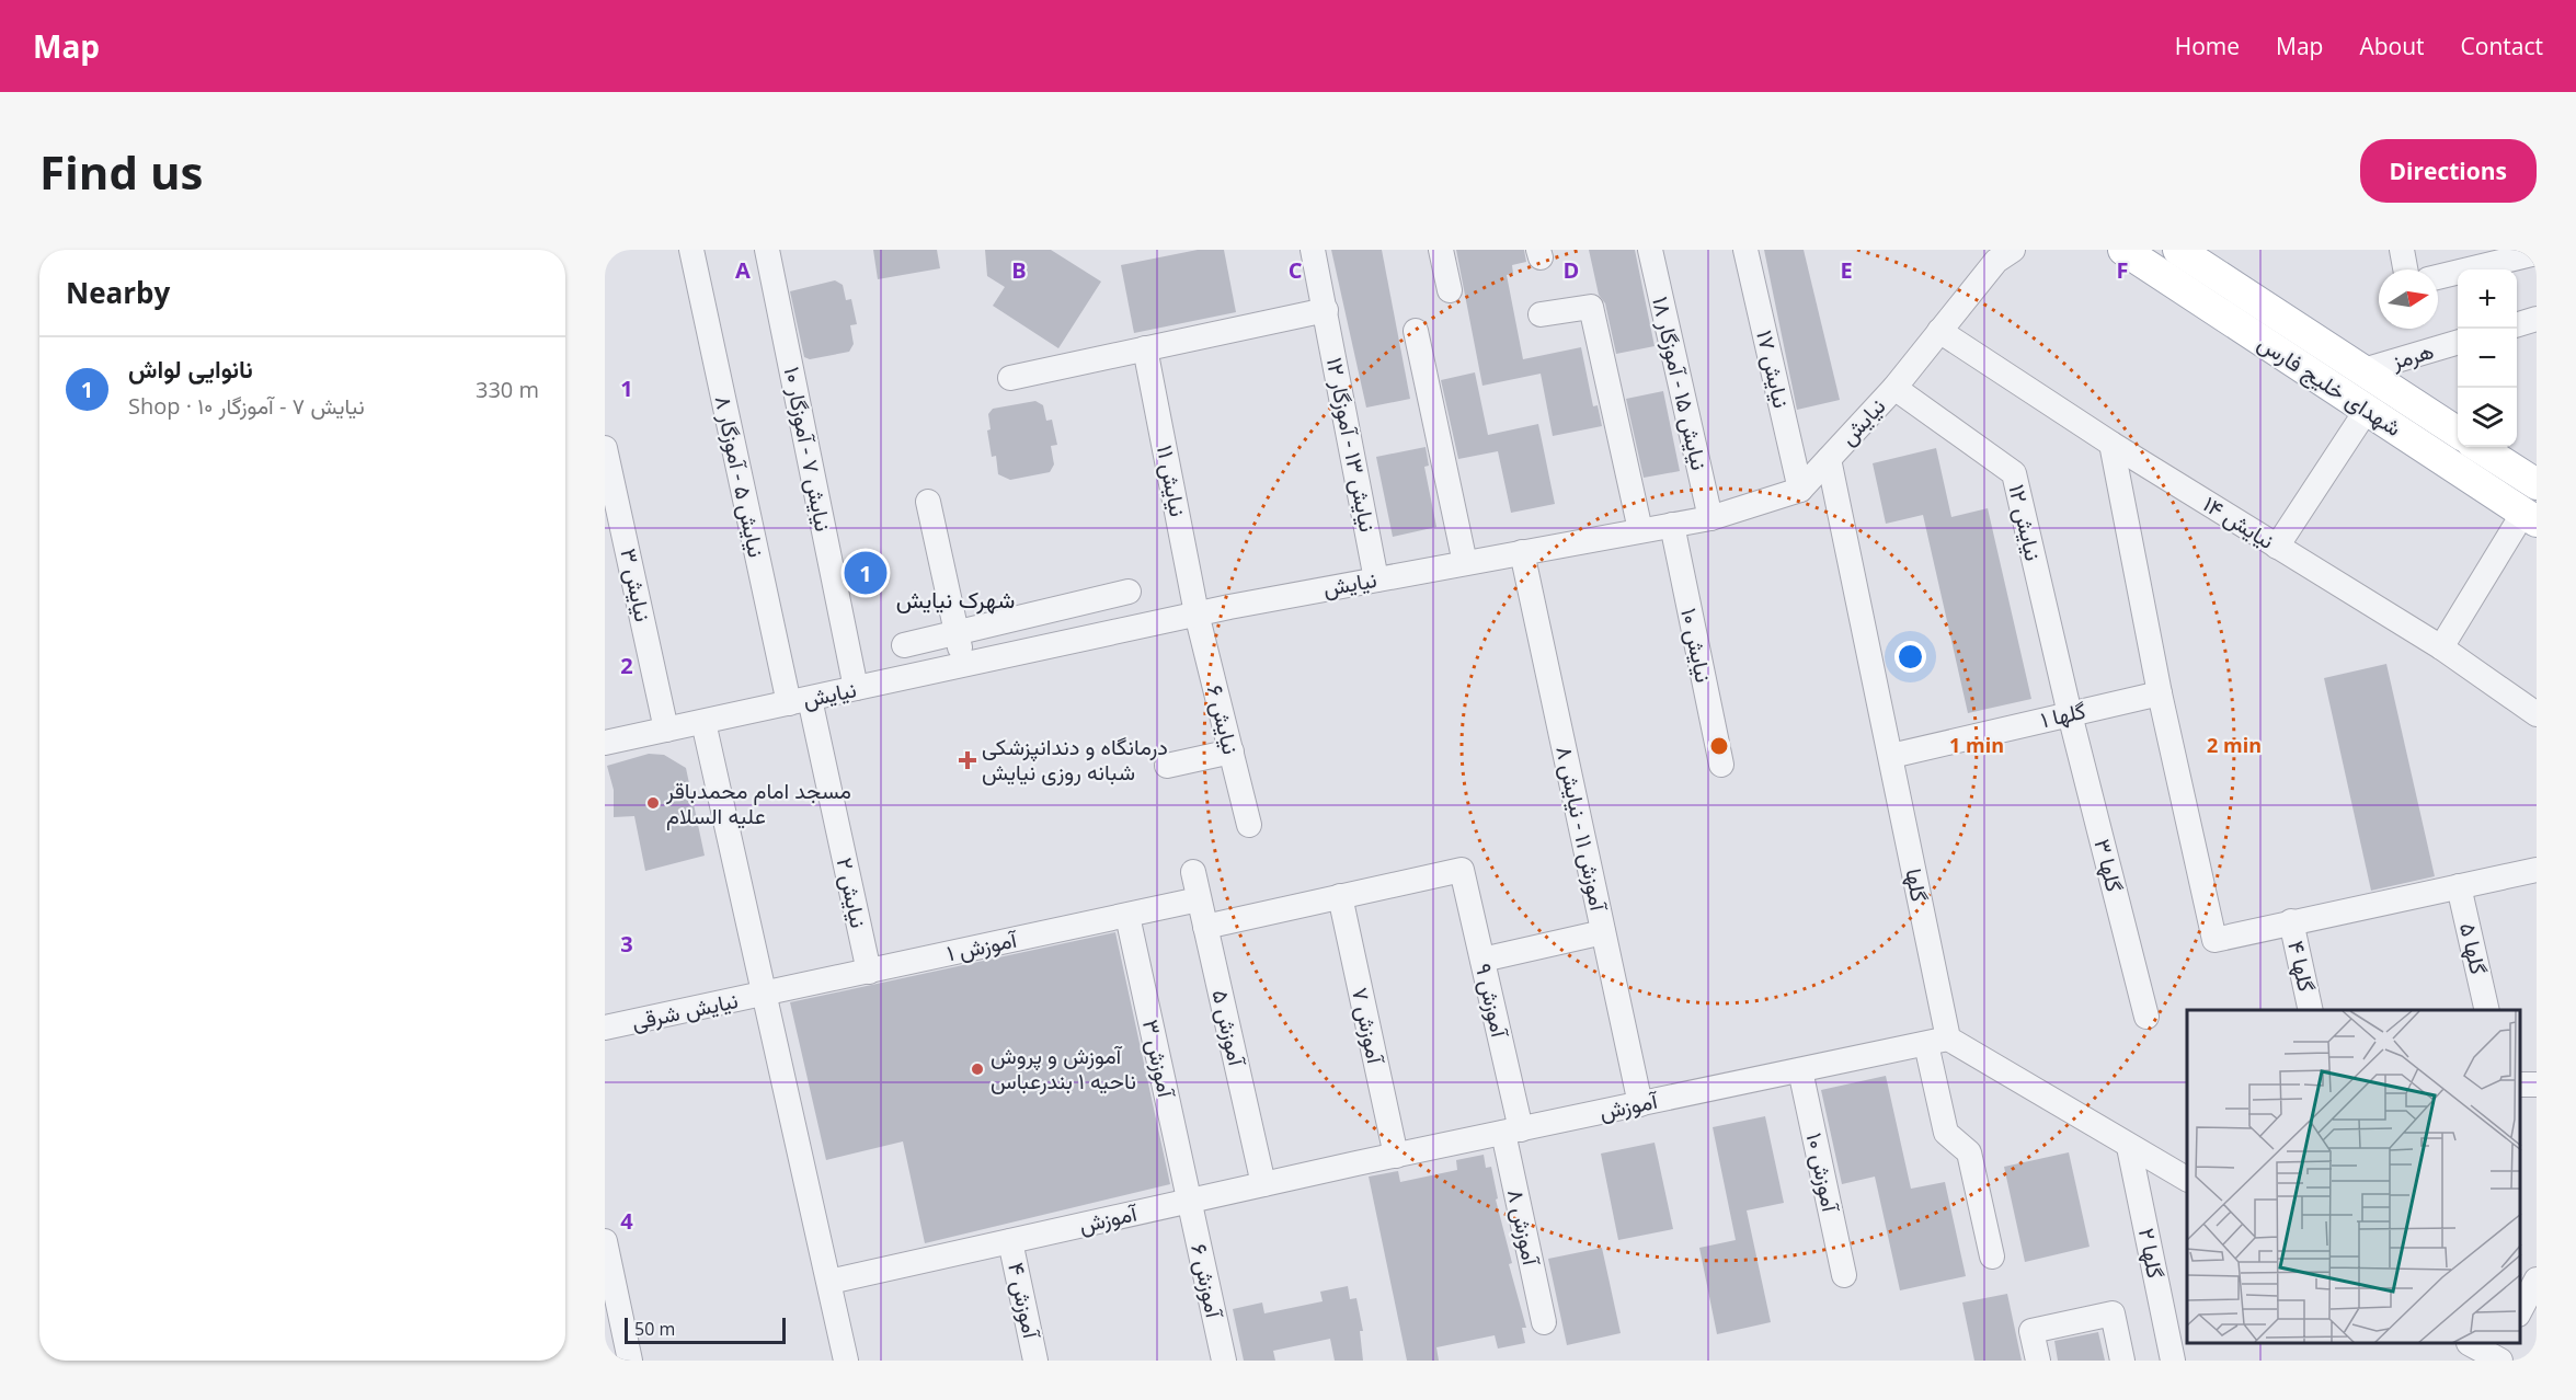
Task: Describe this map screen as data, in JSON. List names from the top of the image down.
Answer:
{
  "streets": {
    "main road": ["شهدای خلیج فارس"],
    "street": [
      "هرمز",
      "نیایش ۱۷",
      "نیایش ۱۵ - آموزگار ۱۸",
      "نیایش",
      "نیایش ۱۳ - آموزگار ۱۲",
      "نیایش ۷ - آموزگار ۱۰",
      "نیایش ۵ - آموزگار ۸",
      "نیایش ۱۱",
      "نیایش ۱۲",
      "نیایش ۱۴",
      "نیایش ۳",
      "نیایش ۱۰",
      "گلها ۱",
      "نیایش ۶",
      "آموزش ۱۱ - نیایش ۸",
      "گلها ۳",
      "گلها",
      "نیایش ۲",
      "آموزش ۱",
      "گلها ۵",
      "گلها ۴",
      "آموزش ۹",
      "نیایش شرقی",
      "آموزش ۷",
      "آموزش ۵",
      "آموزش ۳",
      "آموزش",
      "آموزش ۱۰",
      "آموزش ۸",
      "گلها ۲",
      "آموزش ۶",
      "آموزش ۴"
    ]
  },
  "crossings": [
    ["هرمز", "شهدای خلیج فارس"],
    ["نیایش ۱۷", "نیایش"],
    ["نیایش ۱۵ - آموزگار ۱۸", "نیایش"],
    ["نیایش", "نیایش ۱۳ - آموزگار ۱۲"],
    ["نیایش", "نیایش ۷ - آموزگار ۱۰"],
    ["نیایش", "نیایش ۵ - آموزگار ۸"],
    ["نیایش", "نیایش ۱۱"],
    ["نیایش", "نیایش ۱۲"],
    ["نیایش", "نیایش ۱۴"],
    ["نیایش", "نیایش ۳"],
    ["نیایش", "نیایش ۱۰"],
    ["نیایش", "نیایش ۶"],
    ["نیایش", "آموزش ۱۱ - نیایش ۸"],
    ["نیایش", "گلها"],
    ["نیایش", "نیایش ۲"],
    ["نیایش ۵ - آموزگار ۸", "نیایش ۲"],
    ["نیایش ۱۱", "نیایش ۶"],
    ["نیایش ۱۲", "گلها ۱"],
    ["نیایش ۱۲", "گلها ۳"],
    ["گلها ۱", "گلها ۳"],
    ["گلها ۱", "گلها"],
    ["آموزش ۱۱ - نیایش ۸", "آموزش"],
    ["گلها", "آموزش"],
    ["نیایش ۲", "آموزش ۱"],
    ["آموزش ۱", "نیایش شرقی"],
    ["آموزش ۱", "آموزش ۵"],
    ["آموزش ۱", "آموزش ۳"],
    ["آموزش ۹", "آموزش ۷"],
    ["آموزش ۹", "آموزش"],
    ["آموزش ۹", "آموزش ۸"],
    ["آموزش ۷", "آموزش"],
    ["آموزش ۵", "آموزش"],
    ["آموزش ۳", "آموزش"],
    ["آموزش ۳", "آموزش ۶"],
    ["آموزش", "آموزش ۱۰"],
    ["آموزش", "آموزش ۸"],
    ["آموزش", "آموزش ۶"],
    ["آموزش", "آموزش ۴"]
  ],
  "districts": ["شهرک نیایش"],
  "places": {
    "health": ["درمانگاه و دندانپزشکی شبانه روزی نیایش"],
    "other": ["مسجد امام محمدباقر علیه السلام", "آموزش و پروش ناحیه ۱ بندرعباس"]
  },
  "scale_bar": "50 m",
  "north": "right",
  "page": {
    "header": "Map",
    "nav": [
      "Home",
      "Map",
      "About",
      "Contact"
    ],
    "buttons": "Directions",
    "title": "Find us",
    "heading": "Nearby",
    "map_buttons": ["+", "−"],
    "list": [
      {
        "mark": "1",
        "name": "نانوایی لواش",
        "note": "Shop · نیایش ۷ - آموزگار ۱۰",
        "value": "330 m"
      }
    ],
    "pins": "1",
    "scale": "50 m"
  },
  "grid": {
    "columns": [
      "A",
      "B",
      "C",
      "D",
      "E",
      "F"
    ],
    "rows": [
      "1",
      "2",
      "3",
      "4"
    ]
  },
  "rings": ["1 min", "2 min"]
}
